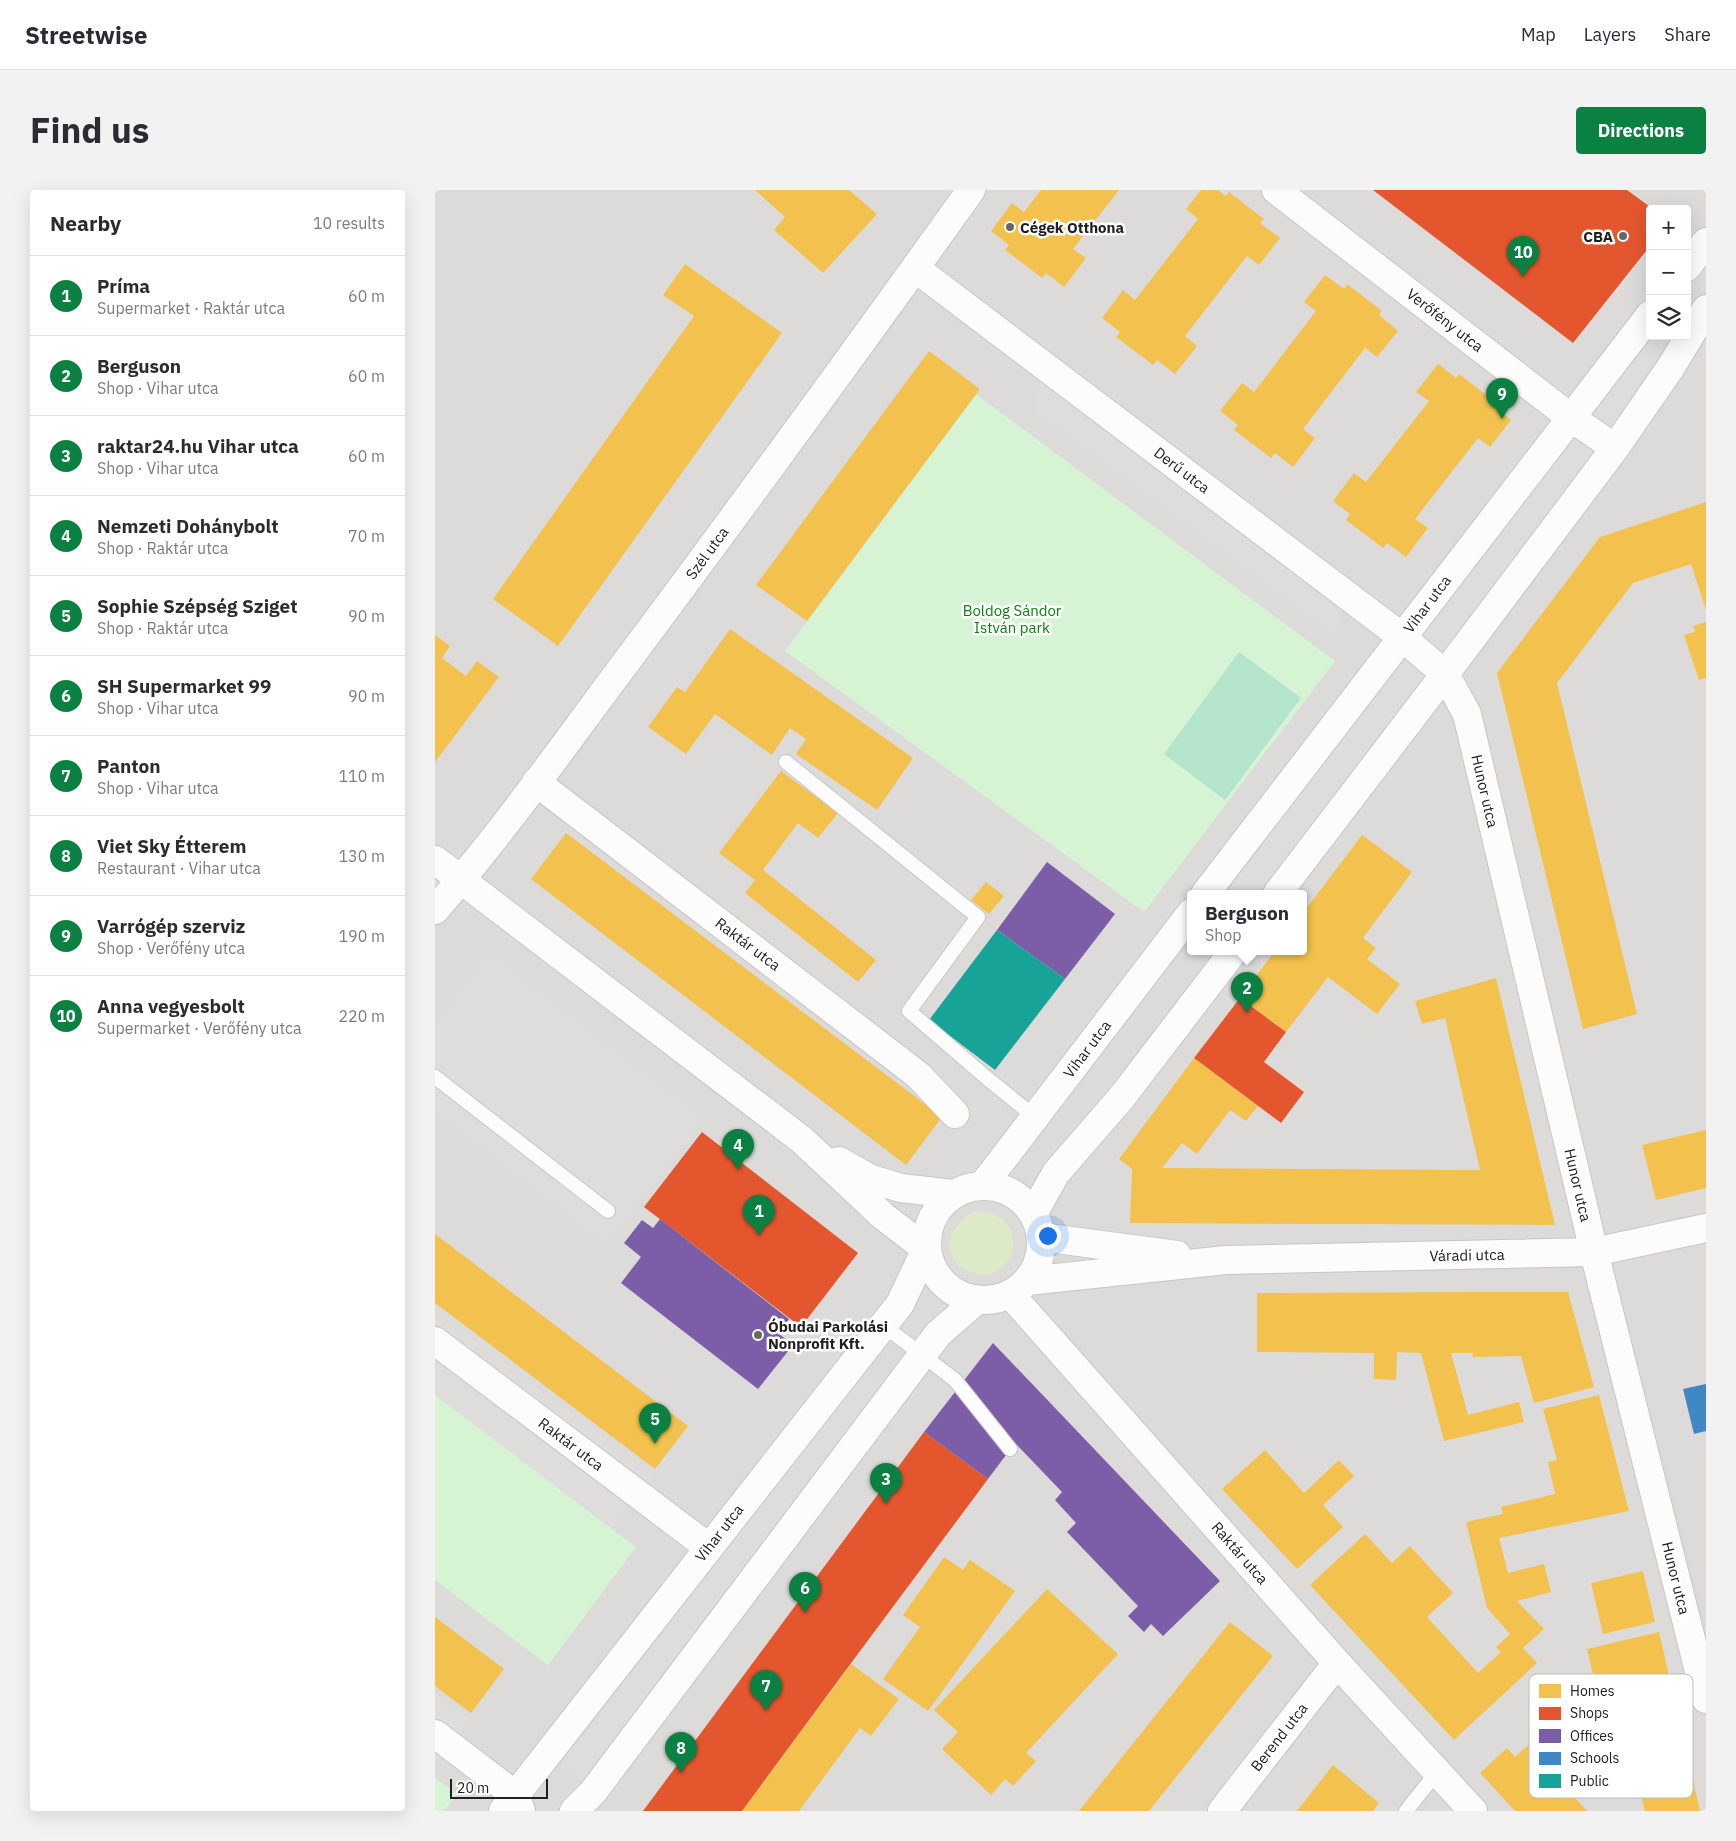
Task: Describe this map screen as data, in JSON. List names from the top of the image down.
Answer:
{
  "streets": {
    "street": [
      "Verőfény utca",
      "Derű utca",
      "Szél utca",
      "Vihar utca",
      "Hunor utca",
      "Raktár utca",
      "Váradi utca",
      "Berend utca"
    ]
  },
  "crossings": [
    ["Verőfény utca", "Vihar utca"],
    ["Derű utca", "Szél utca"],
    ["Derű utca", "Vihar utca"],
    ["Derű utca", "Hunor utca"],
    ["Szél utca", "Raktár utca"],
    ["Vihar utca", "Raktár utca"],
    ["Vihar utca", "Váradi utca"],
    ["Hunor utca", "Váradi utca"],
    ["Raktár utca", "Váradi utca"],
    ["Raktár utca", "Berend utca"]
  ],
  "parks": ["Boldog Sándor István park"],
  "places": ["Cégek Otthona", "CBA", "Óbudai Parkolási Nonprofit Kft."],
  "legend": [
    "Homes",
    "Shops",
    "Offices",
    "Schools",
    "Public"
  ],
  "scale_bar": "20 m",
  "page": {
    "header": "Streetwise",
    "nav": ["Map", "Layers", "Share"],
    "title": "Find us",
    "buttons": "Directions",
    "heading": ["Nearby", "10 results"],
    "map_buttons": ["+", "−"],
    "pins": [
      "10",
      "9",
      "2",
      "4",
      "1",
      "5",
      "3",
      "6",
      "7",
      "8"
    ],
    "list": [
      {
        "mark": "1",
        "name": "Príma",
        "note": "Supermarket · Raktár utca",
        "value": "60 m"
      },
      {
        "mark": "2",
        "name": "Berguson",
        "note": "Shop · Vihar utca",
        "value": "60 m"
      },
      {
        "mark": "3",
        "name": "raktar24.hu Vihar utca",
        "note": "Shop · Vihar utca",
        "value": "60 m"
      },
      {
        "mark": "4",
        "name": "Nemzeti Dohánybolt",
        "note": "Shop · Raktár utca",
        "value": "70 m"
      },
      {
        "mark": "5",
        "name": "Sophie Szépség Sziget",
        "note": "Shop · Raktár utca",
        "value": "90 m"
      },
      {
        "mark": "6",
        "name": "SH Supermarket 99",
        "note": "Shop · Vihar utca",
        "value": "90 m"
      },
      {
        "mark": "7",
        "name": "Panton",
        "note": "Shop · Vihar utca",
        "value": "110 m"
      },
      {
        "mark": "8",
        "name": "Viet Sky Étterem",
        "note": "Restaurant · Vihar utca",
        "value": "130 m"
      },
      {
        "mark": "9",
        "name": "Varrógép szerviz",
        "note": "Shop · Verőfény utca",
        "value": "190 m"
      },
      {
        "mark": "10",
        "name": "Anna vegyesbolt",
        "note": "Supermarket · Verőfény utca",
        "value": "220 m"
      }
    ],
    "popup": ["Berguson", "Shop"],
    "scale": "20 m"
  }
}
